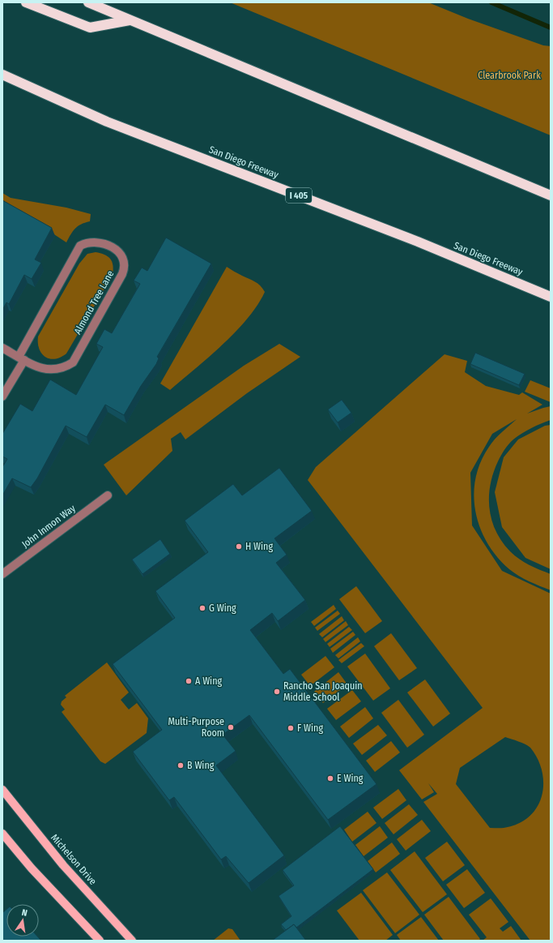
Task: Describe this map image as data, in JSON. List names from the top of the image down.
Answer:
{
  "streets": {
    "highway": ["San Diego Freeway", "I 405"],
    "main road": ["Michelson Drive"],
    "street": ["Almond Tree Lane", "John Inmon Way"]
  },
  "parks": ["Clearbrook Park"],
  "places": [
    "H Wing",
    "G Wing",
    "A Wing",
    "Rancho San Joaquin Middle School",
    "Multi-Purpose Room",
    "F Wing",
    "B Wing",
    "E Wing"
  ],
  "north": "top"
}
